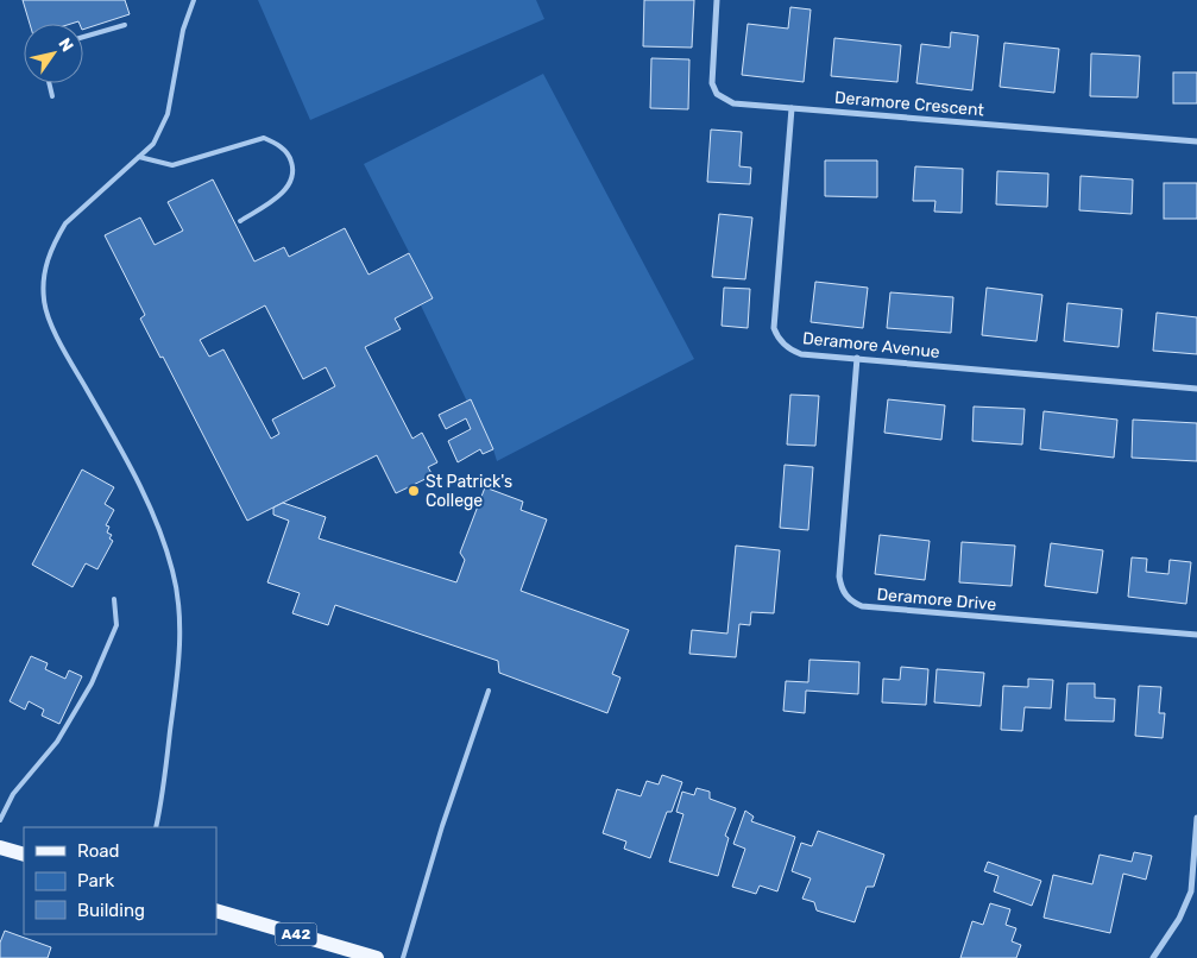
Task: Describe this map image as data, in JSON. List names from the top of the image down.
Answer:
{
  "streets": {
    "main road": ["A42"],
    "street": ["Deramore Crescent", "Deramore Avenue", "Deramore Drive"]
  },
  "crossings": [
    ["Deramore Crescent", "Deramore Avenue"],
    ["Deramore Avenue", "Deramore Drive"]
  ],
  "places": ["St Patrick's College"],
  "legend": ["Road", "Park", "Building"],
  "north": "top right"
}
